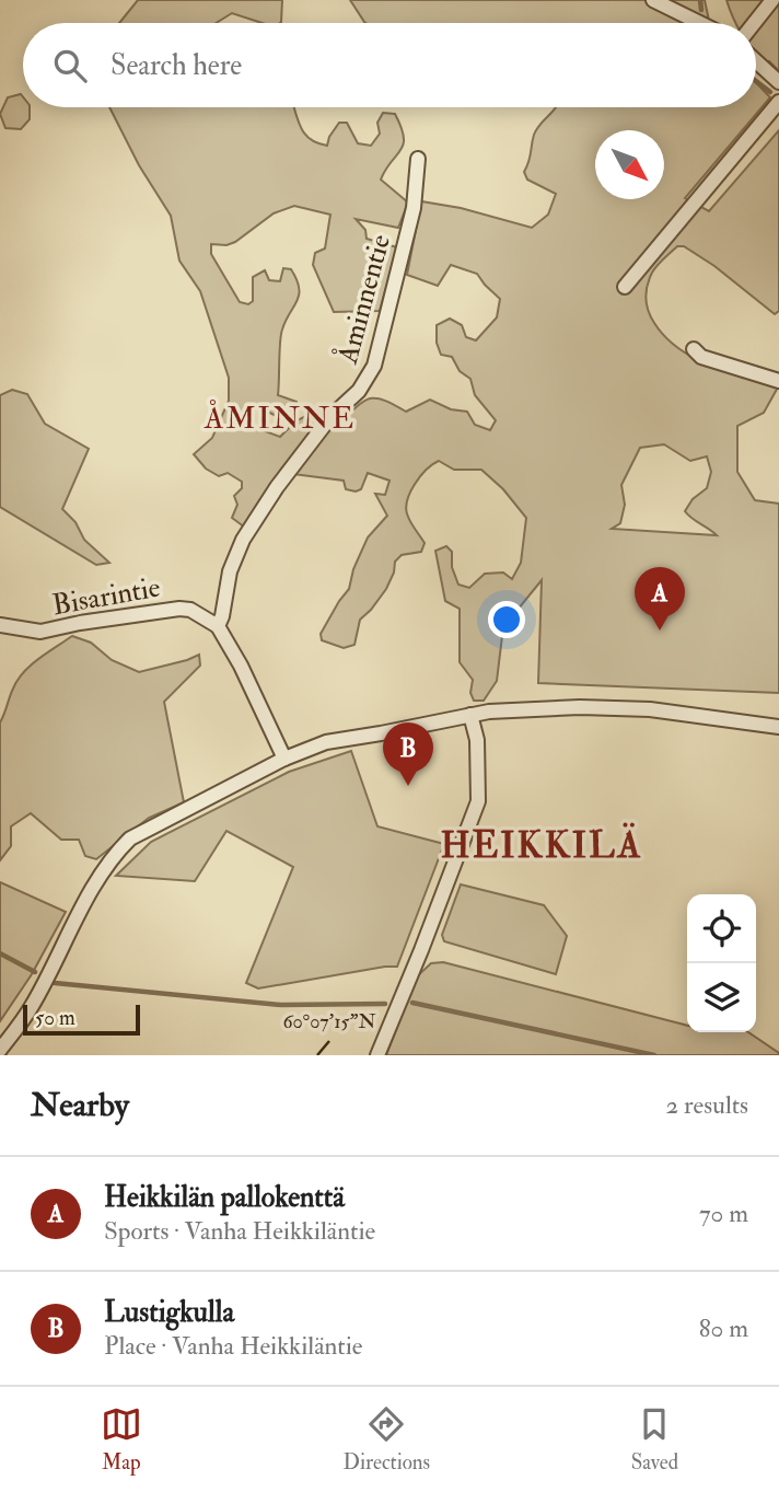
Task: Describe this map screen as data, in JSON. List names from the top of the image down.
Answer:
{
  "streets": {
    "street": ["Åminnentie", "Bisarintie"]
  },
  "crossings": [
    ["Åminnentie", "Bisarintie"]
  ],
  "districts": ["ÅMINNE", "HEIKKILÄ"],
  "scale_bar": "50 m",
  "north": "bottom right",
  "page": {
    "search": "Search here",
    "pins": ["A", "B"],
    "scale": "50 m",
    "heading": ["Nearby", "2 results"],
    "list": [
      {
        "mark": "A",
        "name": "Heikkilän pallokenttä",
        "note": "Sports · Vanha Heikkiläntie",
        "value": "70 m"
      },
      {
        "mark": "B",
        "name": "Lustigkulla",
        "note": "Place · Vanha Heikkiläntie",
        "value": "80 m"
      }
    ],
    "nav": ["Map", "Directions", "Saved"]
  },
  "coordinates": ["60°07'15\"N"]
}
